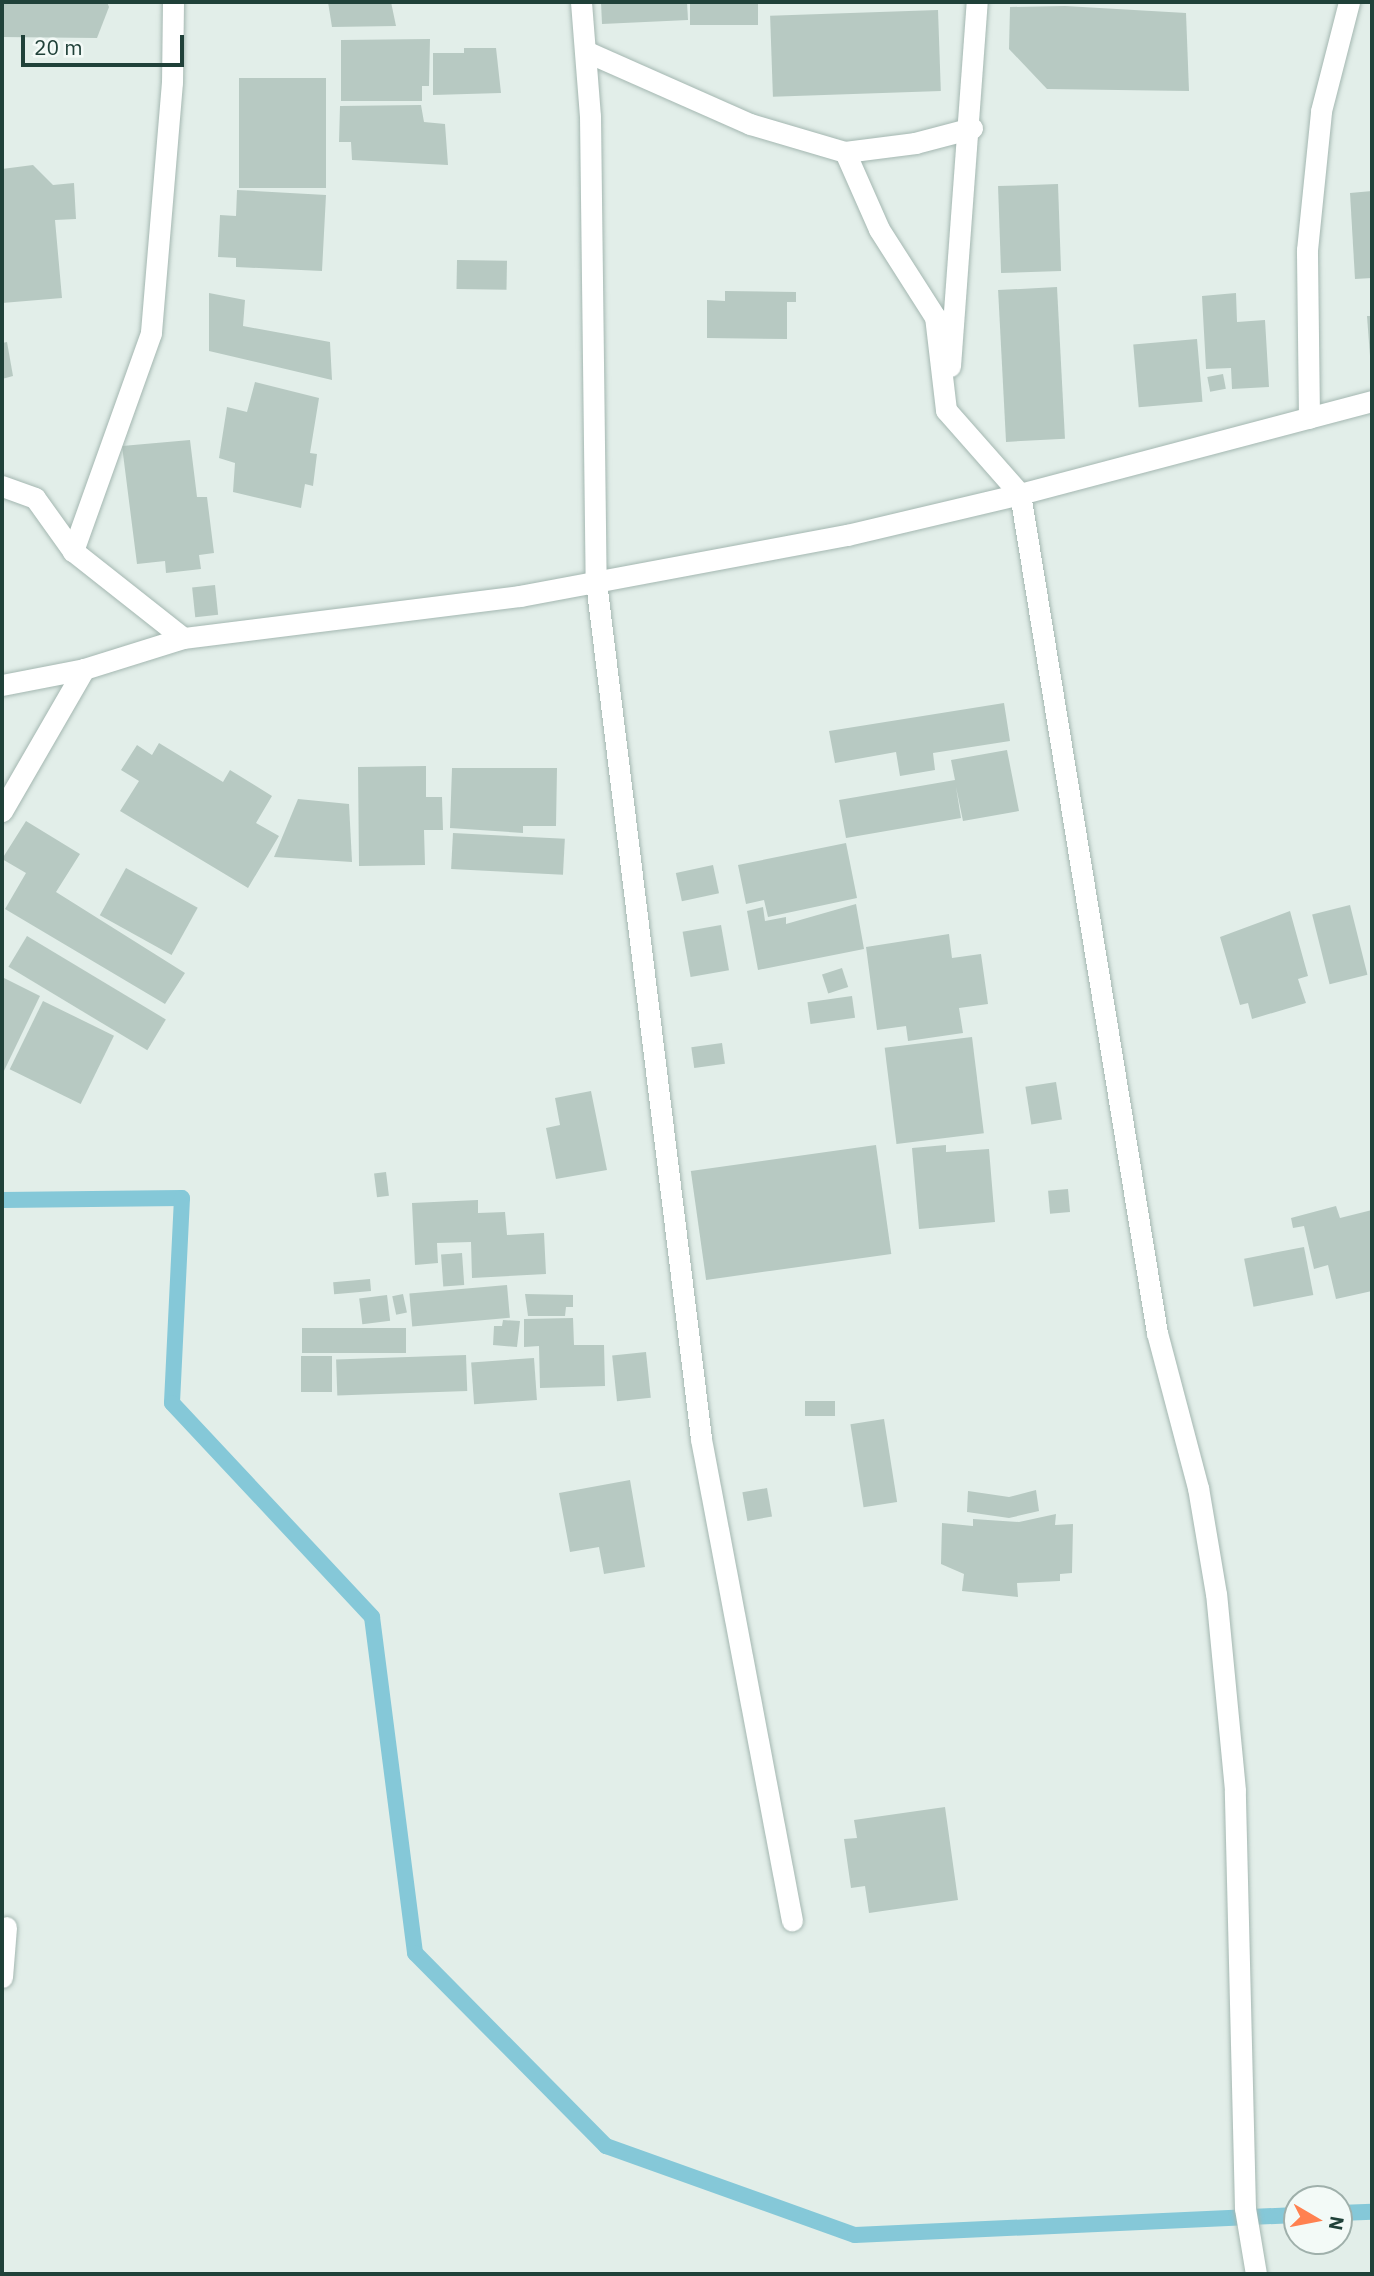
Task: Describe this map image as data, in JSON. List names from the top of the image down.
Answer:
{
  "scale_bar": "20 m",
  "north": "right"
}
